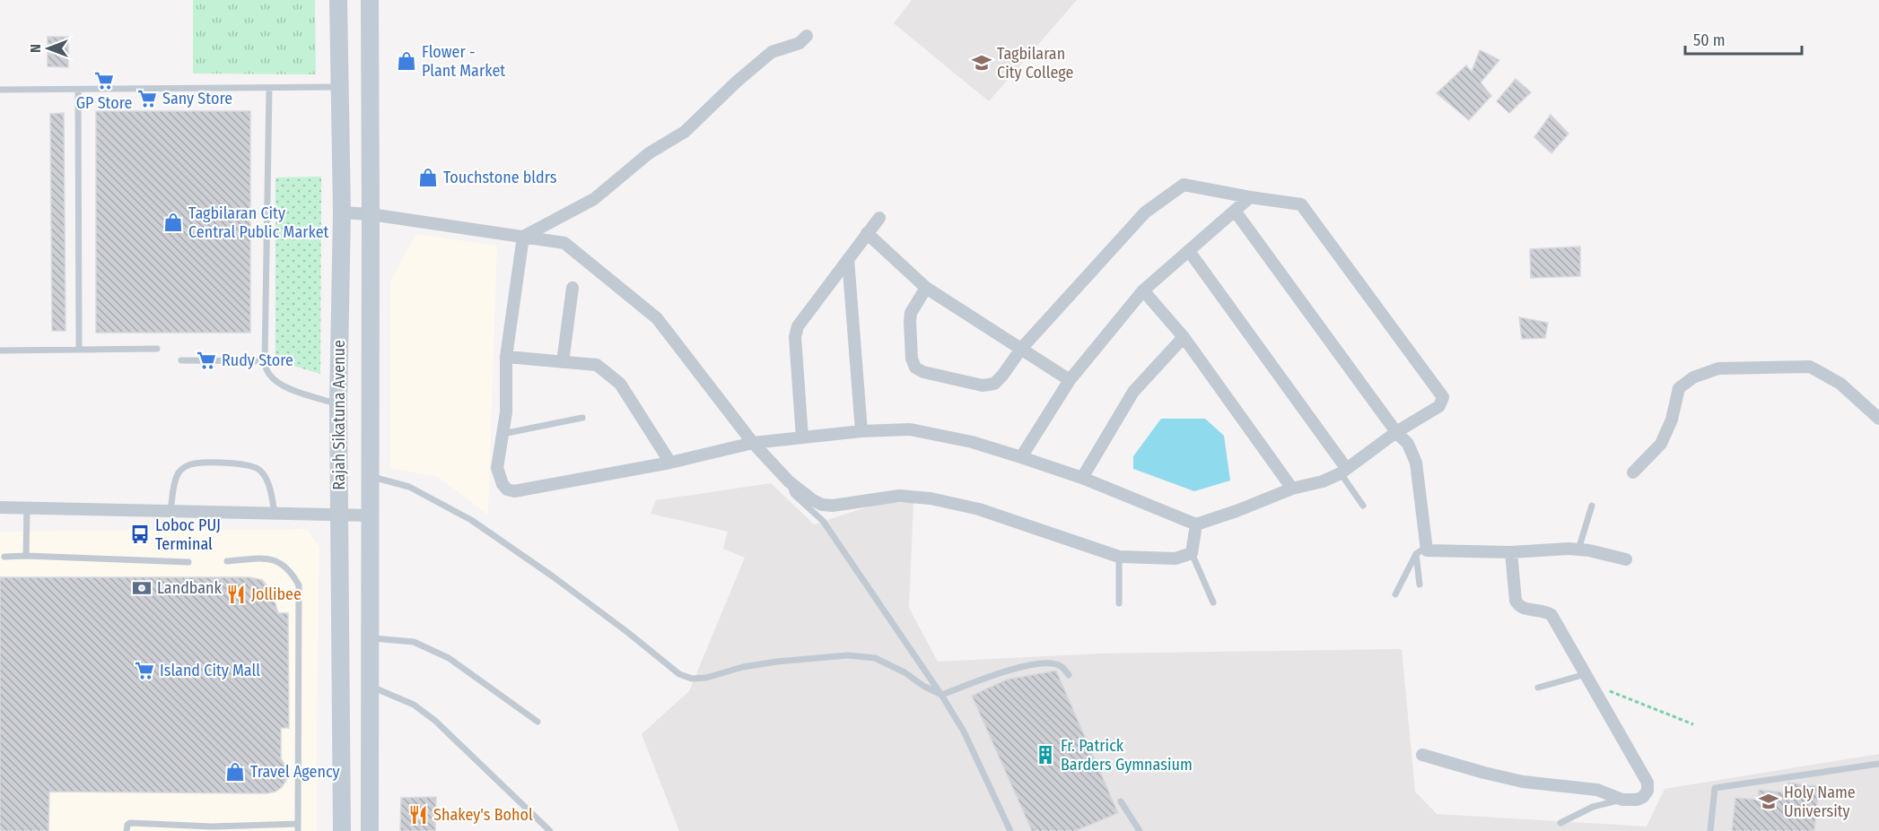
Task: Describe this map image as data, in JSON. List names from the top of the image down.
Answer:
{
  "streets": {
    "main road": ["Rajah Sikatuna Avenue"]
  },
  "places": {
    "shop": [
      "Flower - Plant Market",
      "Touchstone bldrs",
      "Tagbilaran City Central Public Market",
      "Travel Agency"
    ],
    "school or university": ["Tagbilaran City College", "Holy Name University"],
    "supermarket": [
      "GP Store",
      "Sany Store",
      "Rudy Store",
      "Island City Mall"
    ],
    "bus stop": ["Loboc PUJ Terminal"],
    "bank": ["Landbank"],
    "restaurant": ["Jollibee", "Shakey's Bohol"],
    "building": ["Fr. Patrick Barders Gymnasium"]
  },
  "scale_bar": "50 m",
  "north": "left"
}
